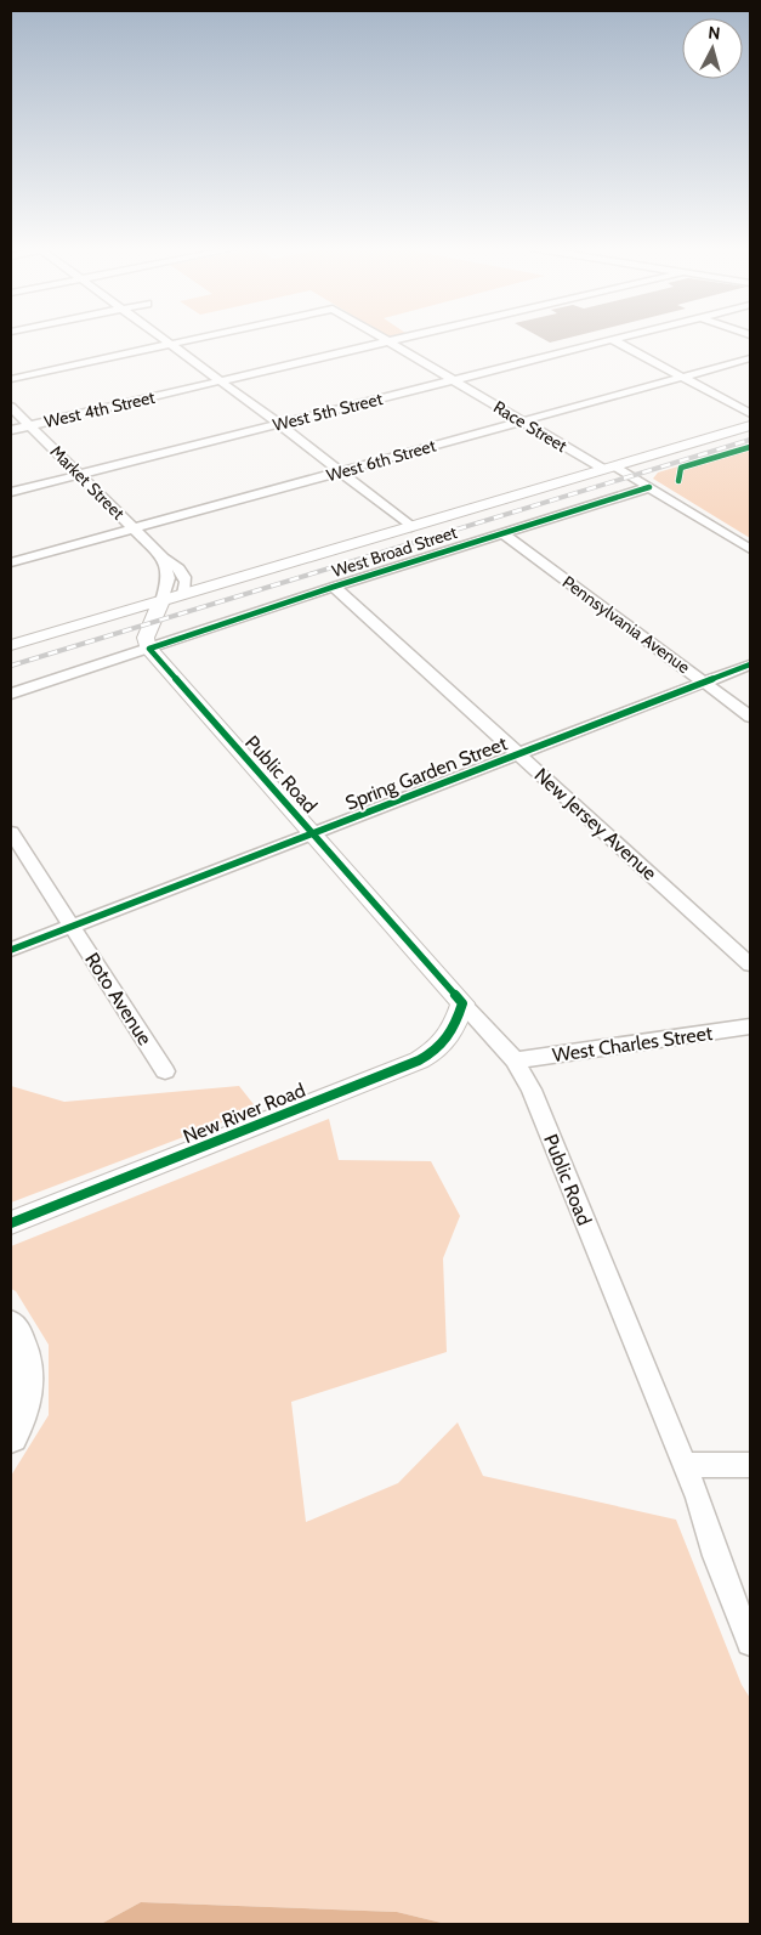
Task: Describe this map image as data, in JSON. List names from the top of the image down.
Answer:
{
  "streets": {
    "main road": ["West Broad Street", "Public Road", "New River Road"],
    "street": [
      "West 4th Street",
      "West 5th Street",
      "Race Street",
      "West 6th Street",
      "Market Street",
      "Pennsylvania Avenue",
      "Spring Garden Street",
      "New Jersey Avenue",
      "Roto Avenue",
      "West Charles Street"
    ]
  },
  "crossings": [
    ["West 4th Street", "Race Street"],
    ["West 4th Street", "Market Street"],
    ["West 5th Street", "Race Street"],
    ["West 5th Street", "Market Street"],
    ["Race Street", "West 6th Street"],
    ["Race Street", "West Broad Street"],
    ["West 6th Street", "Market Street"],
    ["Market Street", "West Broad Street"],
    ["West Broad Street", "Pennsylvania Avenue"],
    ["West Broad Street", "Public Road"],
    ["West Broad Street", "New Jersey Avenue"],
    ["Pennsylvania Avenue", "Spring Garden Street"],
    ["Spring Garden Street", "Public Road"],
    ["Spring Garden Street", "New Jersey Avenue"],
    ["Spring Garden Street", "Roto Avenue"],
    ["Public Road", "West Charles Street"],
    ["Public Road", "New River Road"]
  ],
  "north": "top"
}
